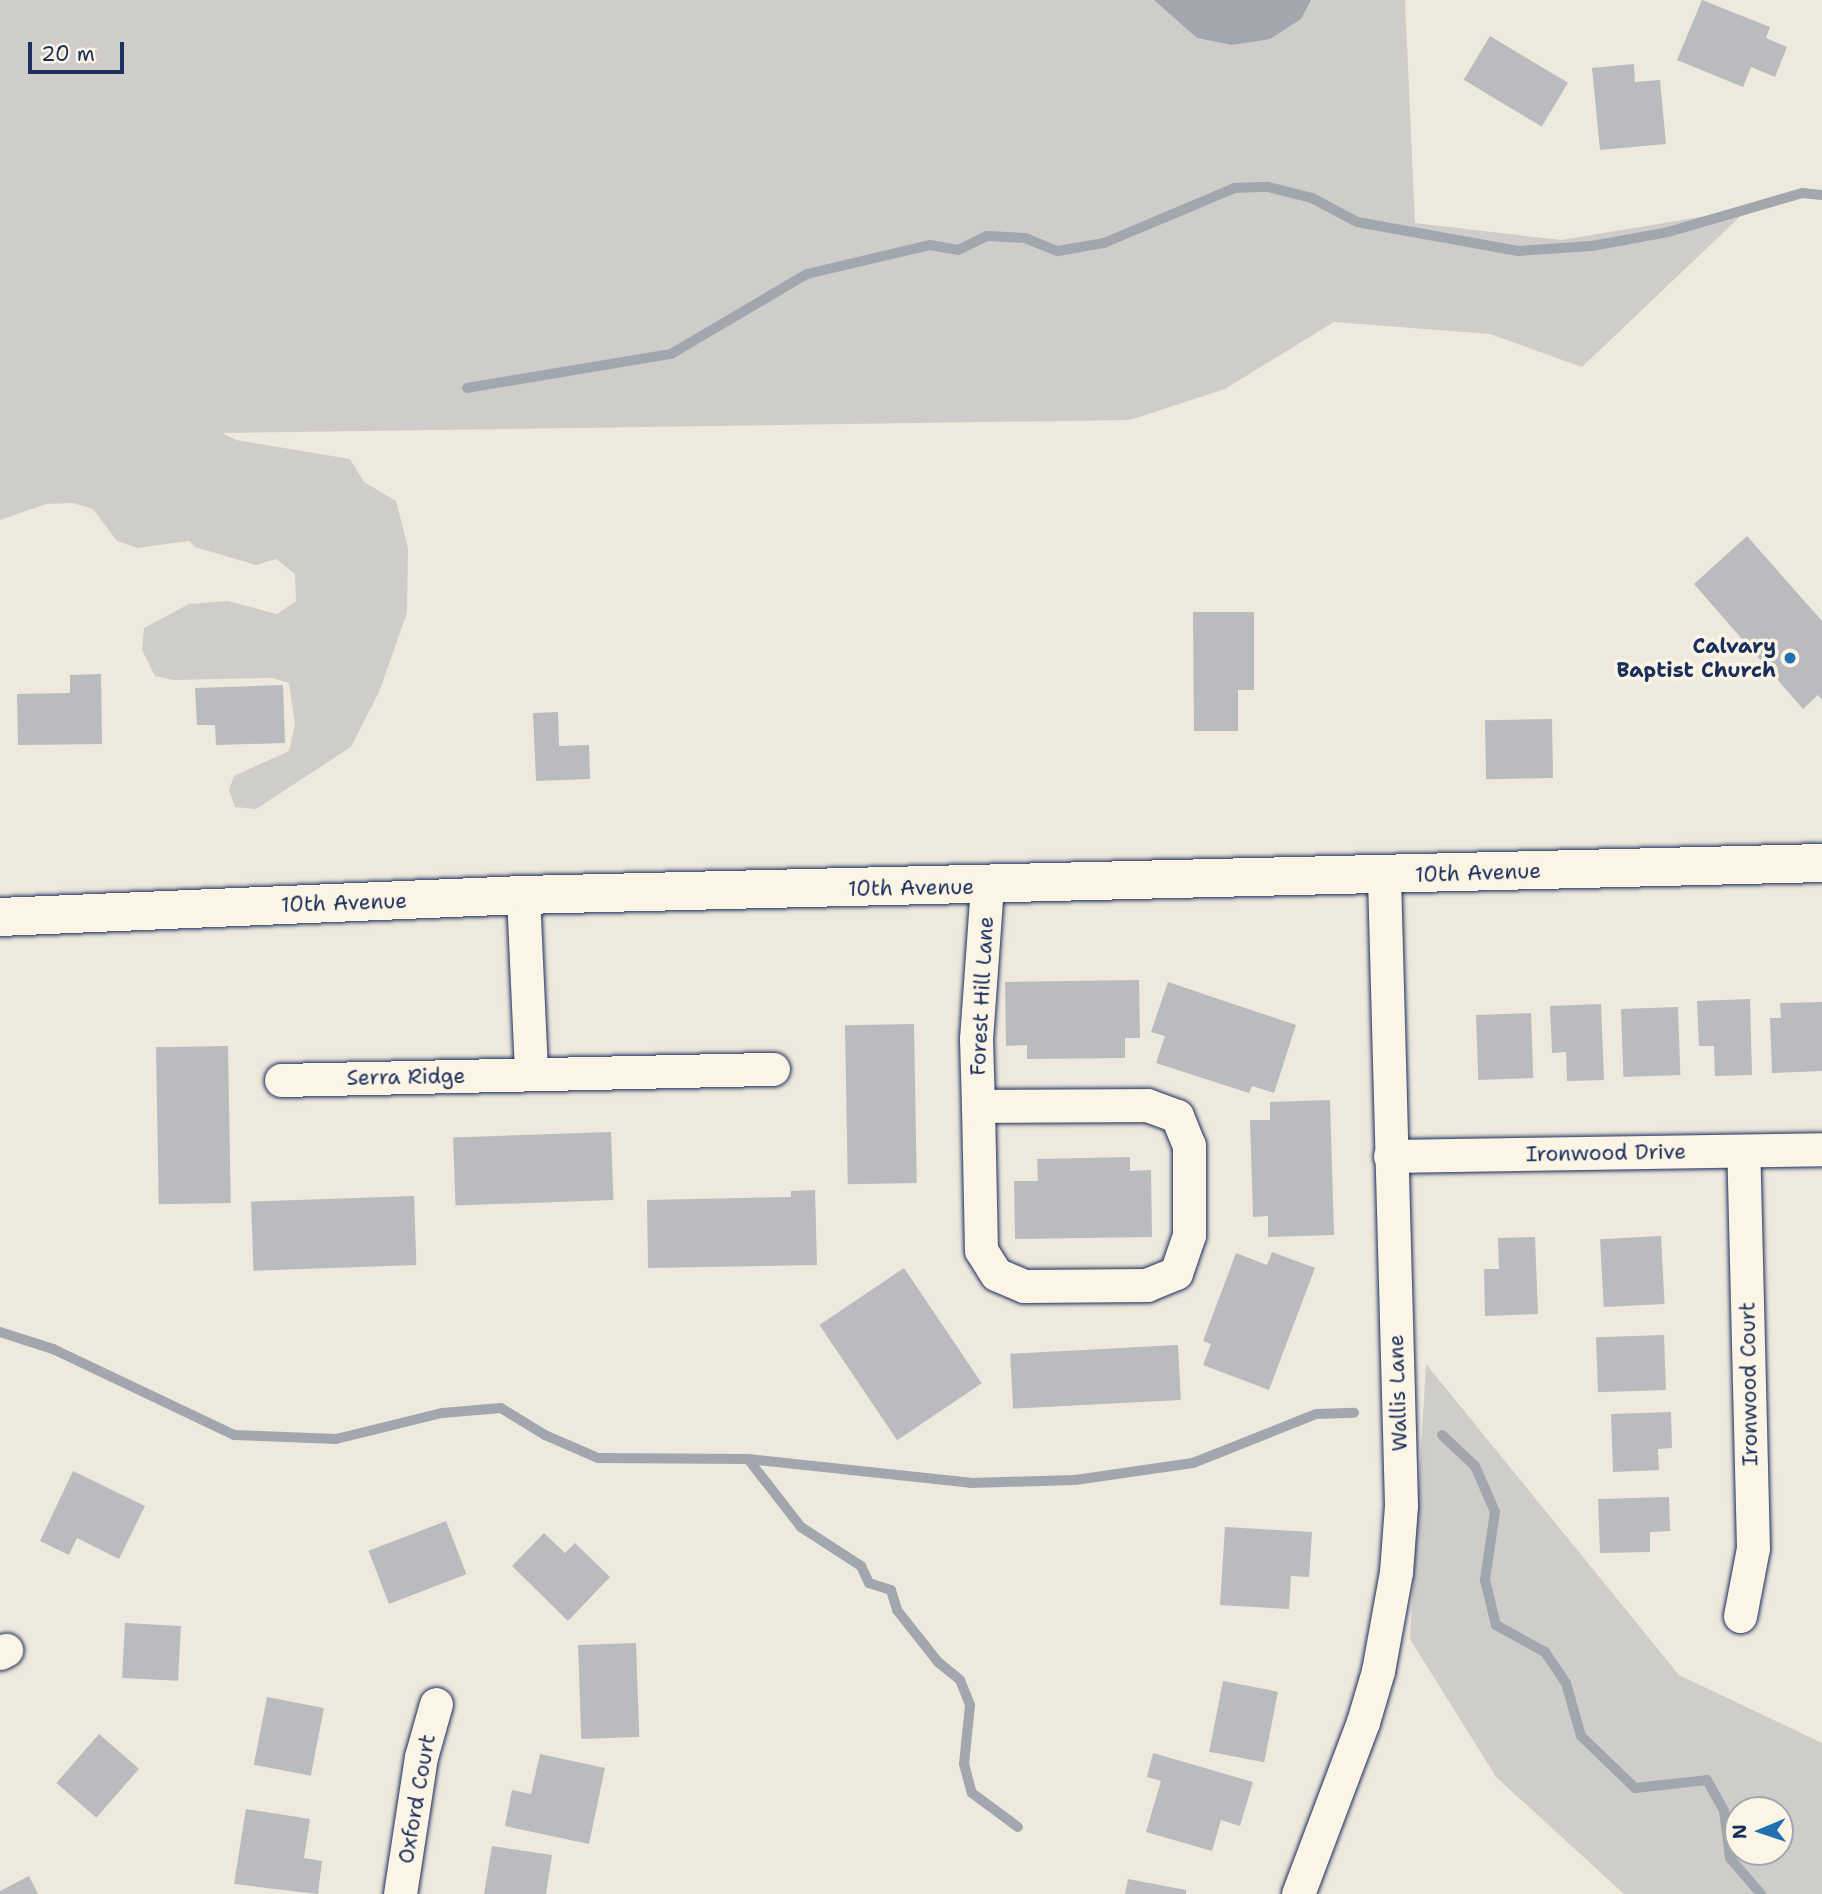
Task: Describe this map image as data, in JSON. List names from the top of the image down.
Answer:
{
  "streets": {
    "street": [
      "10th Avenue",
      "Forest Hill Lane",
      "Serra Ridge",
      "Ironwood Drive",
      "Ironwood Court",
      "Wallis Lane",
      "Oxford Court"
    ]
  },
  "crossings": [
    ["10th Avenue", "Forest Hill Lane"],
    ["10th Avenue", "Wallis Lane"],
    ["Ironwood Drive", "Ironwood Court"],
    ["Ironwood Drive", "Wallis Lane"]
  ],
  "places": ["Calvary Baptist Church"],
  "scale_bar": "20 m",
  "north": "left"
}
